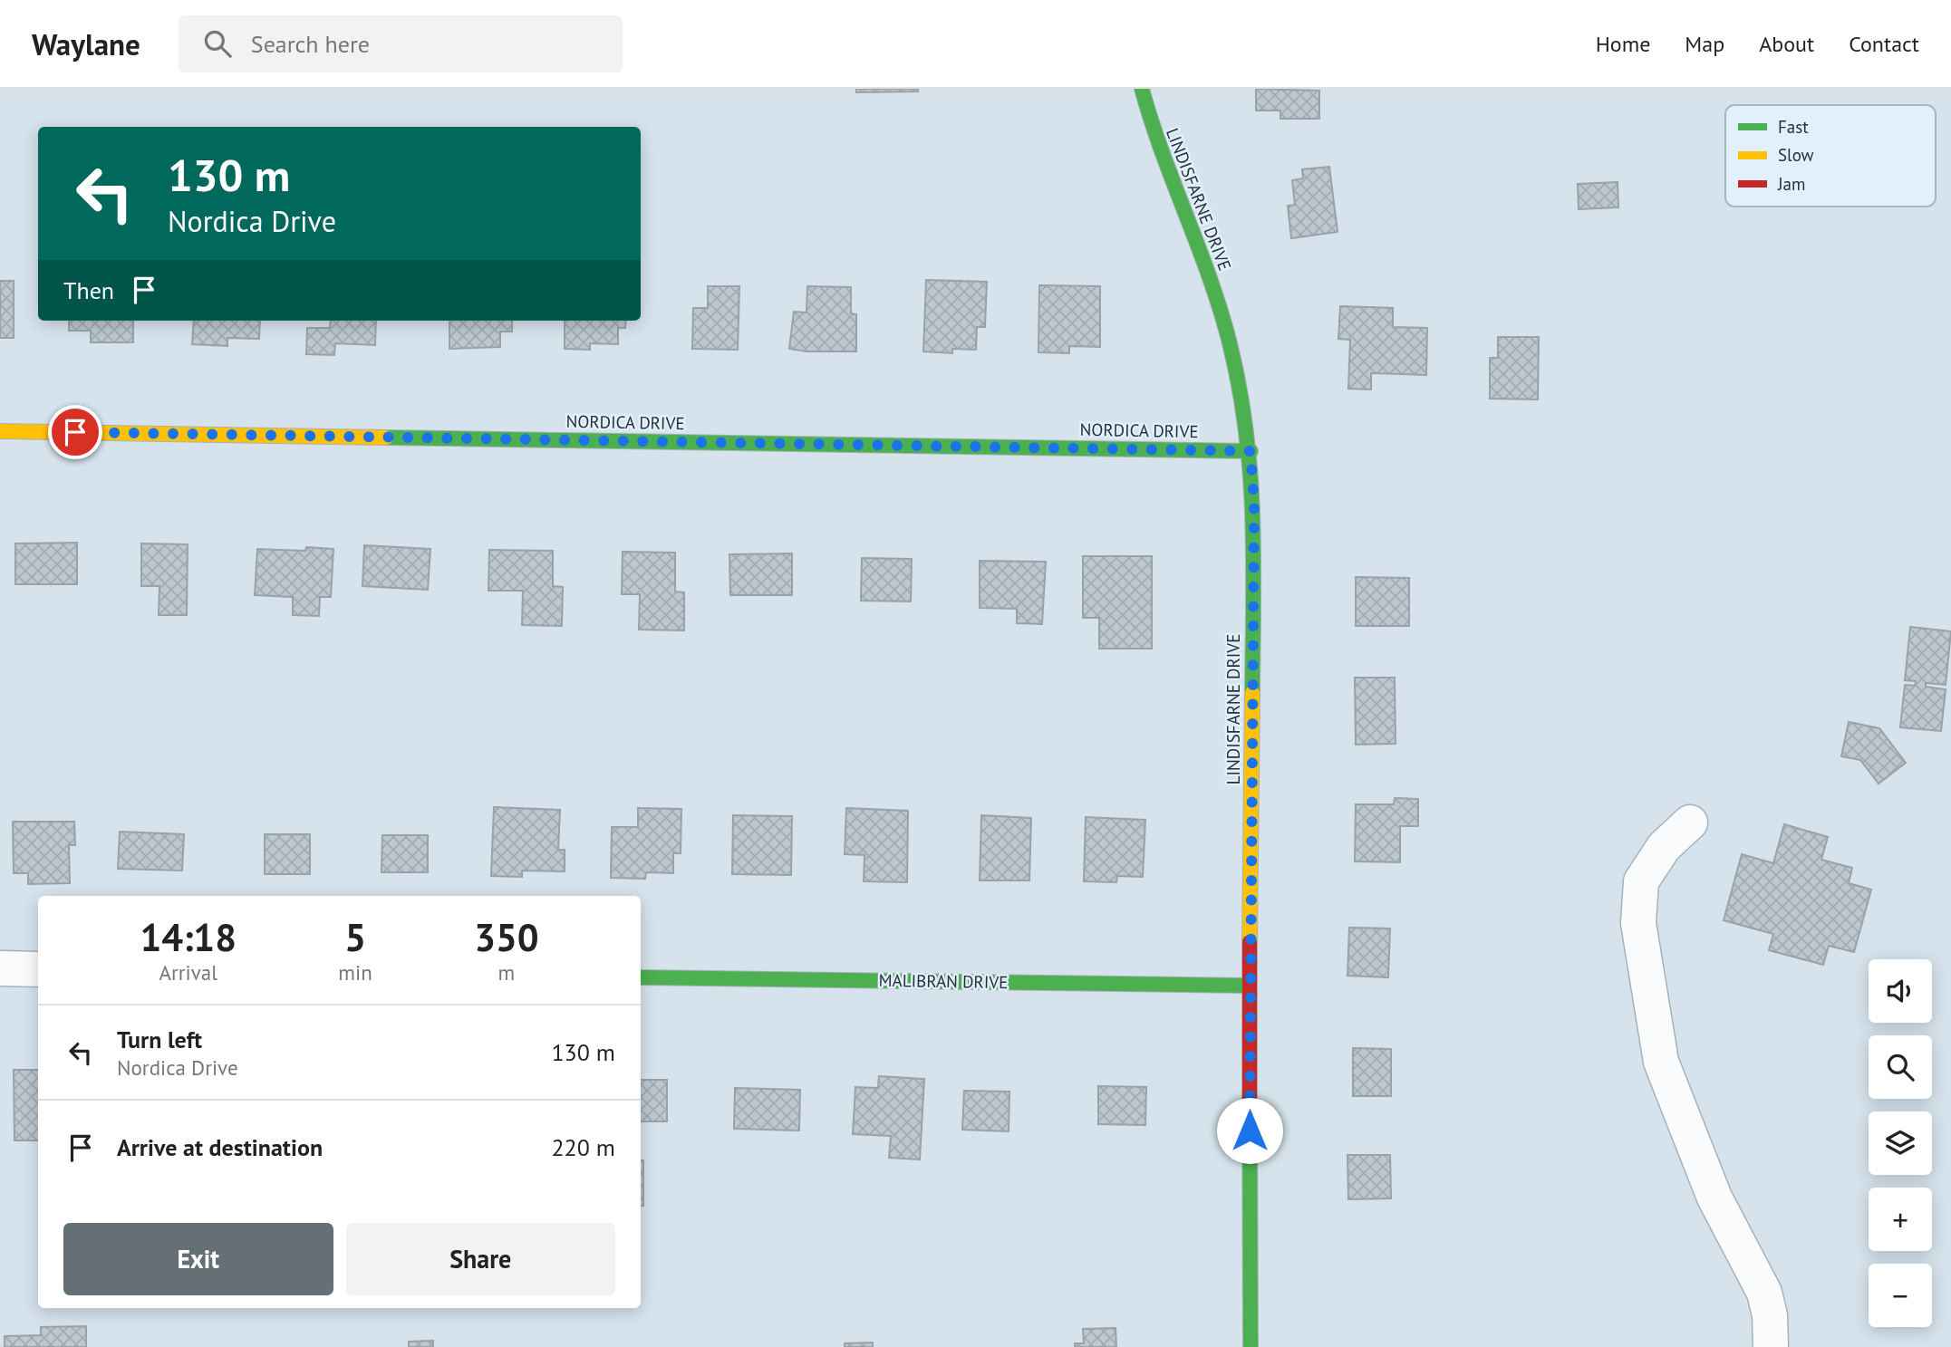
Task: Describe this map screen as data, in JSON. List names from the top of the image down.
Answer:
{
  "streets": {
    "street": ["LINDISFARNE DRIVE", "NORDICA DRIVE", "MALIBRAN DRIVE"]
  },
  "crossings": [
    ["LINDISFARNE DRIVE", "NORDICA DRIVE"],
    ["LINDISFARNE DRIVE", "MALIBRAN DRIVE"]
  ],
  "legend": ["Fast", "Slow", "Jam"],
  "page": {
    "header": "Waylane",
    "search": "Search here",
    "nav": [
      "Home",
      "Map",
      "About",
      "Contact"
    ],
    "turn": ["130 m", "Nordica Drive"],
    "then": "Then",
    "eta": [
      "14:18",
      "Arrival",
      "5",
      "min",
      "350",
      "m"
    ],
    "map_buttons": ["+", "−"],
    "list": [
      {
        "name": "Turn left",
        "note": "Nordica Drive",
        "value": "130 m"
      },
      {
        "name": "Arrive at destination",
        "value": "220 m"
      }
    ],
    "buttons": ["Exit", "Share"]
  }
}
